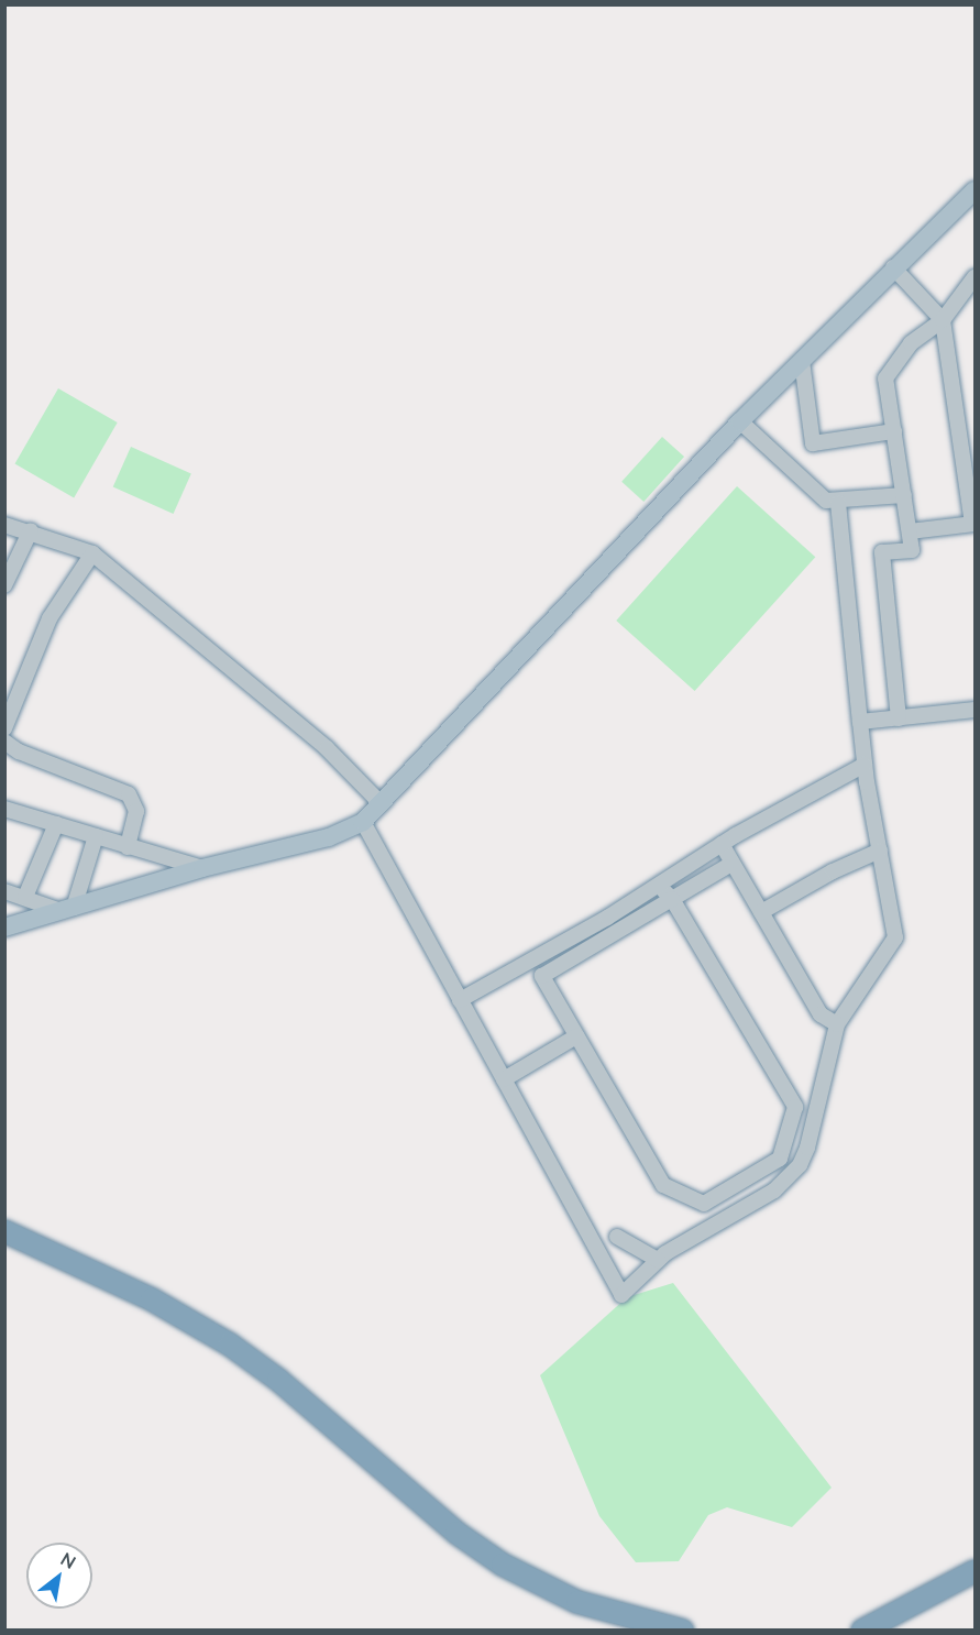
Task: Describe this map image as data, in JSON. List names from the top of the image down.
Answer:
{
  "north": "top right"
}
